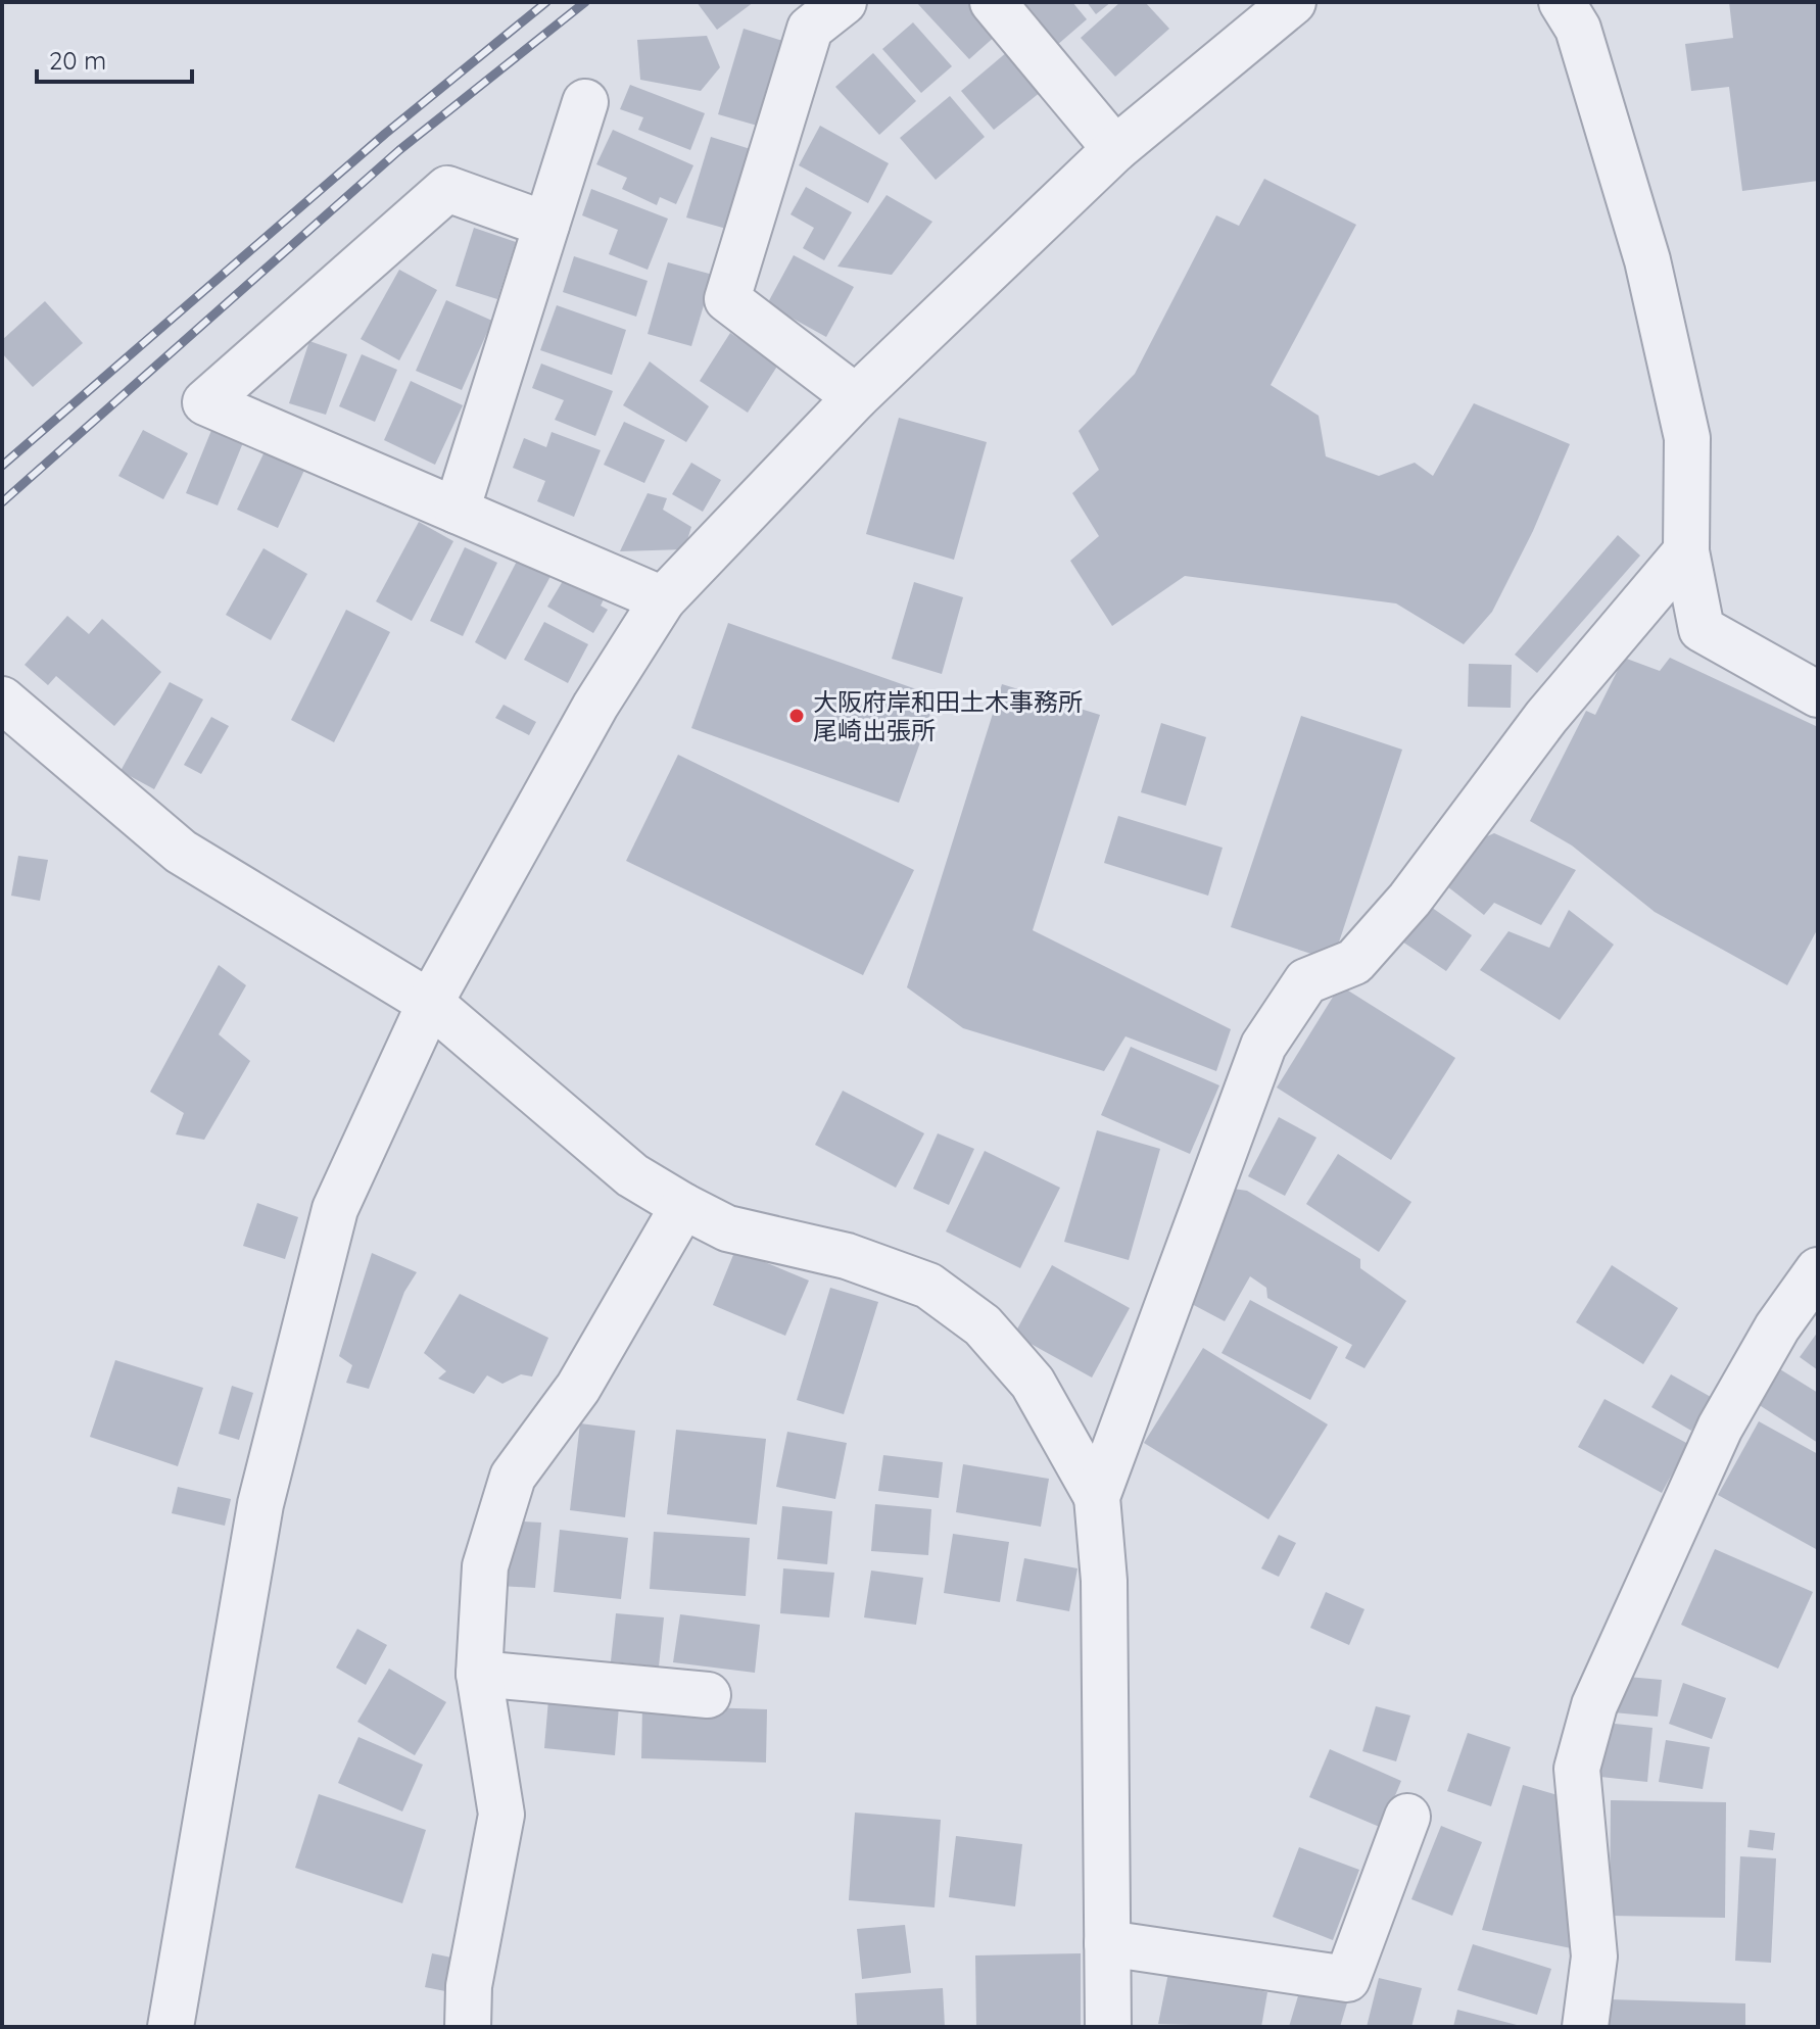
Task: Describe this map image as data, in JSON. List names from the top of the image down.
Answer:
{
  "places": ["大阪府岸和田土木事務所 尾崎出張所"],
  "scale_bar": "20 m"
}
